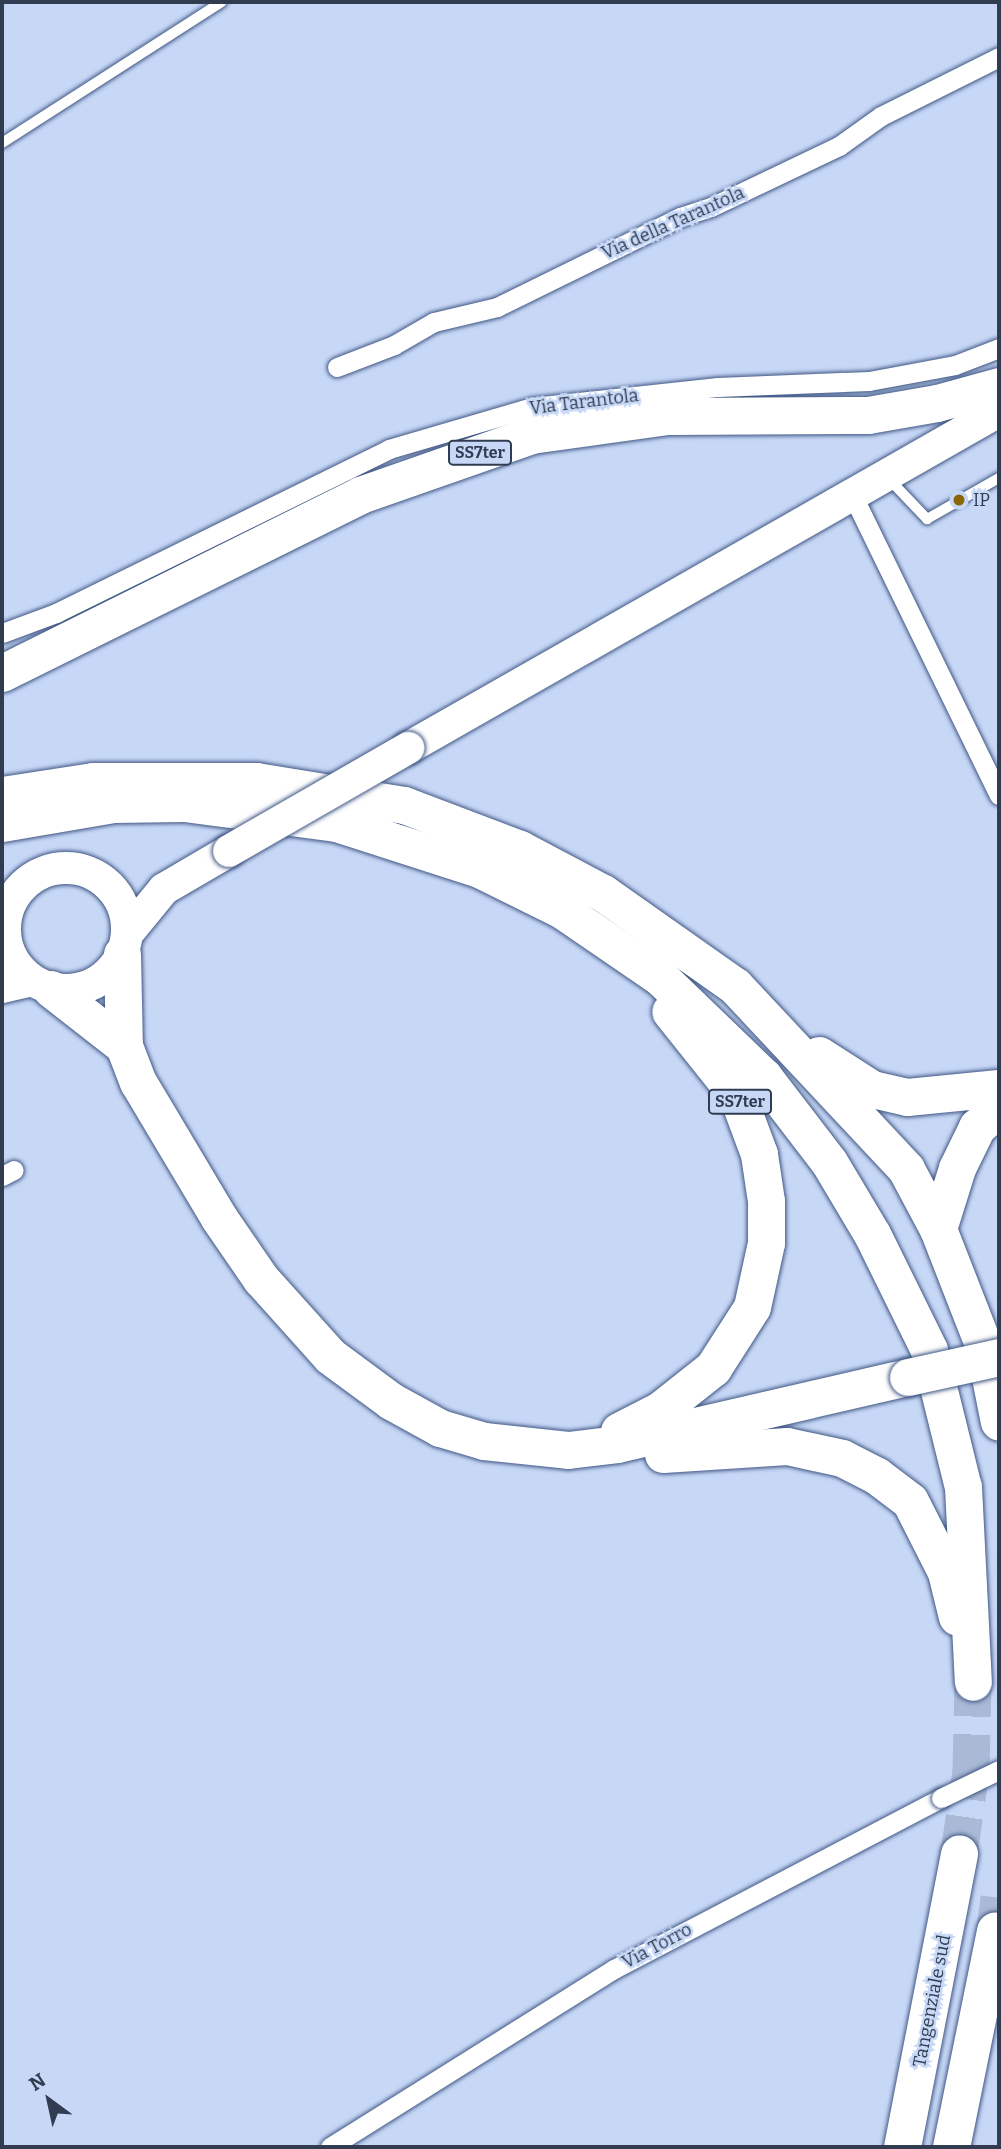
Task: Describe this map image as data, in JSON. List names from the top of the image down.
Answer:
{
  "streets": {
    "highway": ["SS7ter", "Tangenziale sud"],
    "street": ["Via della Tarantola", "Via Tarantola", "Via Torro"]
  },
  "places": ["IP"],
  "north": "top left"
}
